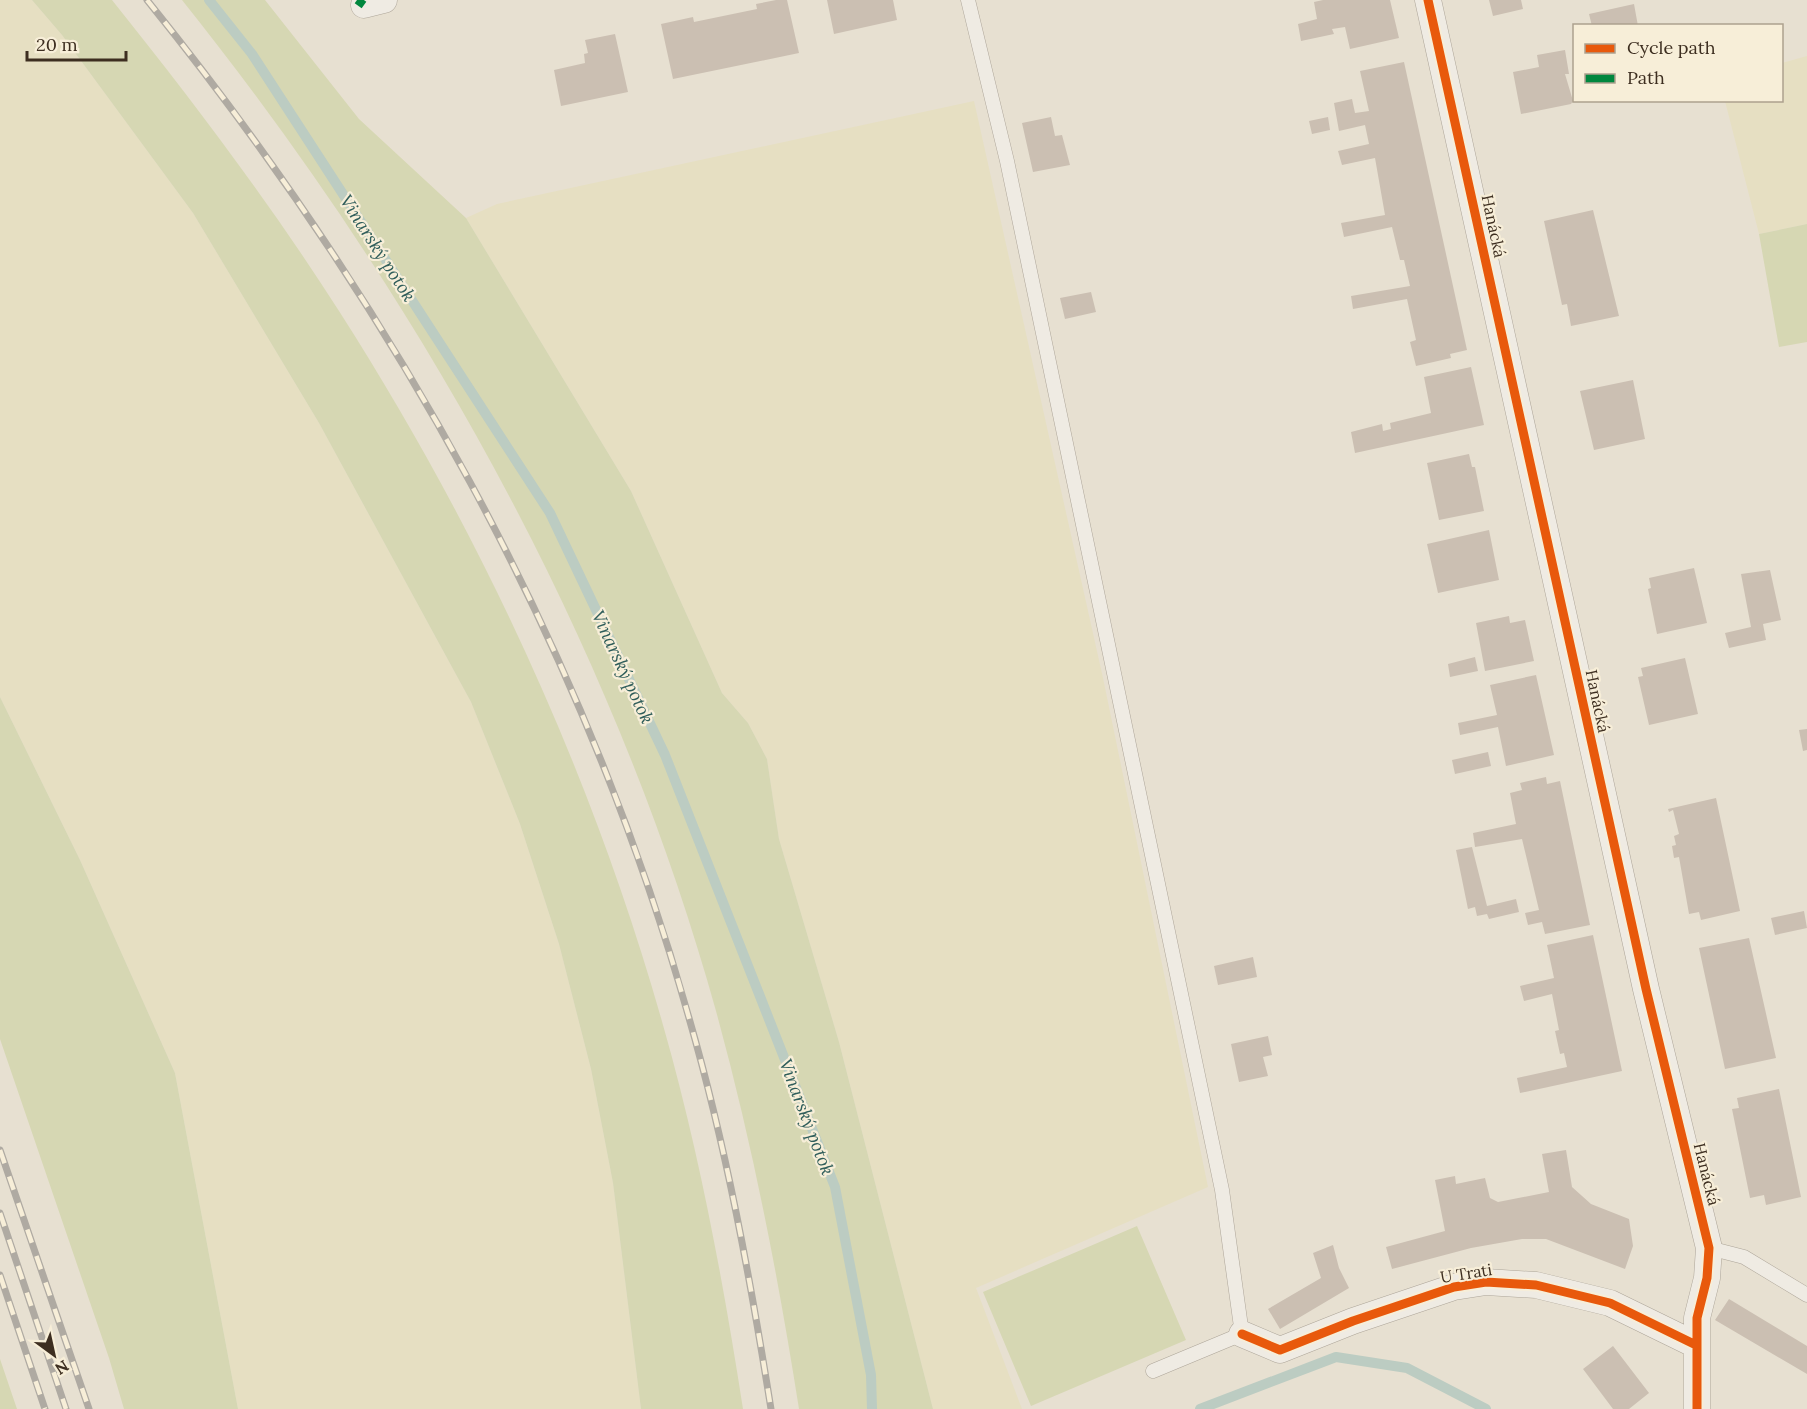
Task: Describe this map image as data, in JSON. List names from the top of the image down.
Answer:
{
  "streets": {
    "street": ["Hanácká", "U Trati"]
  },
  "crossings": [
    ["Hanácká", "U Trati"]
  ],
  "water": ["Vinarský potok"],
  "legend": ["Cycle path", "Path"],
  "scale_bar": "20 m",
  "north": "bottom right"
}
